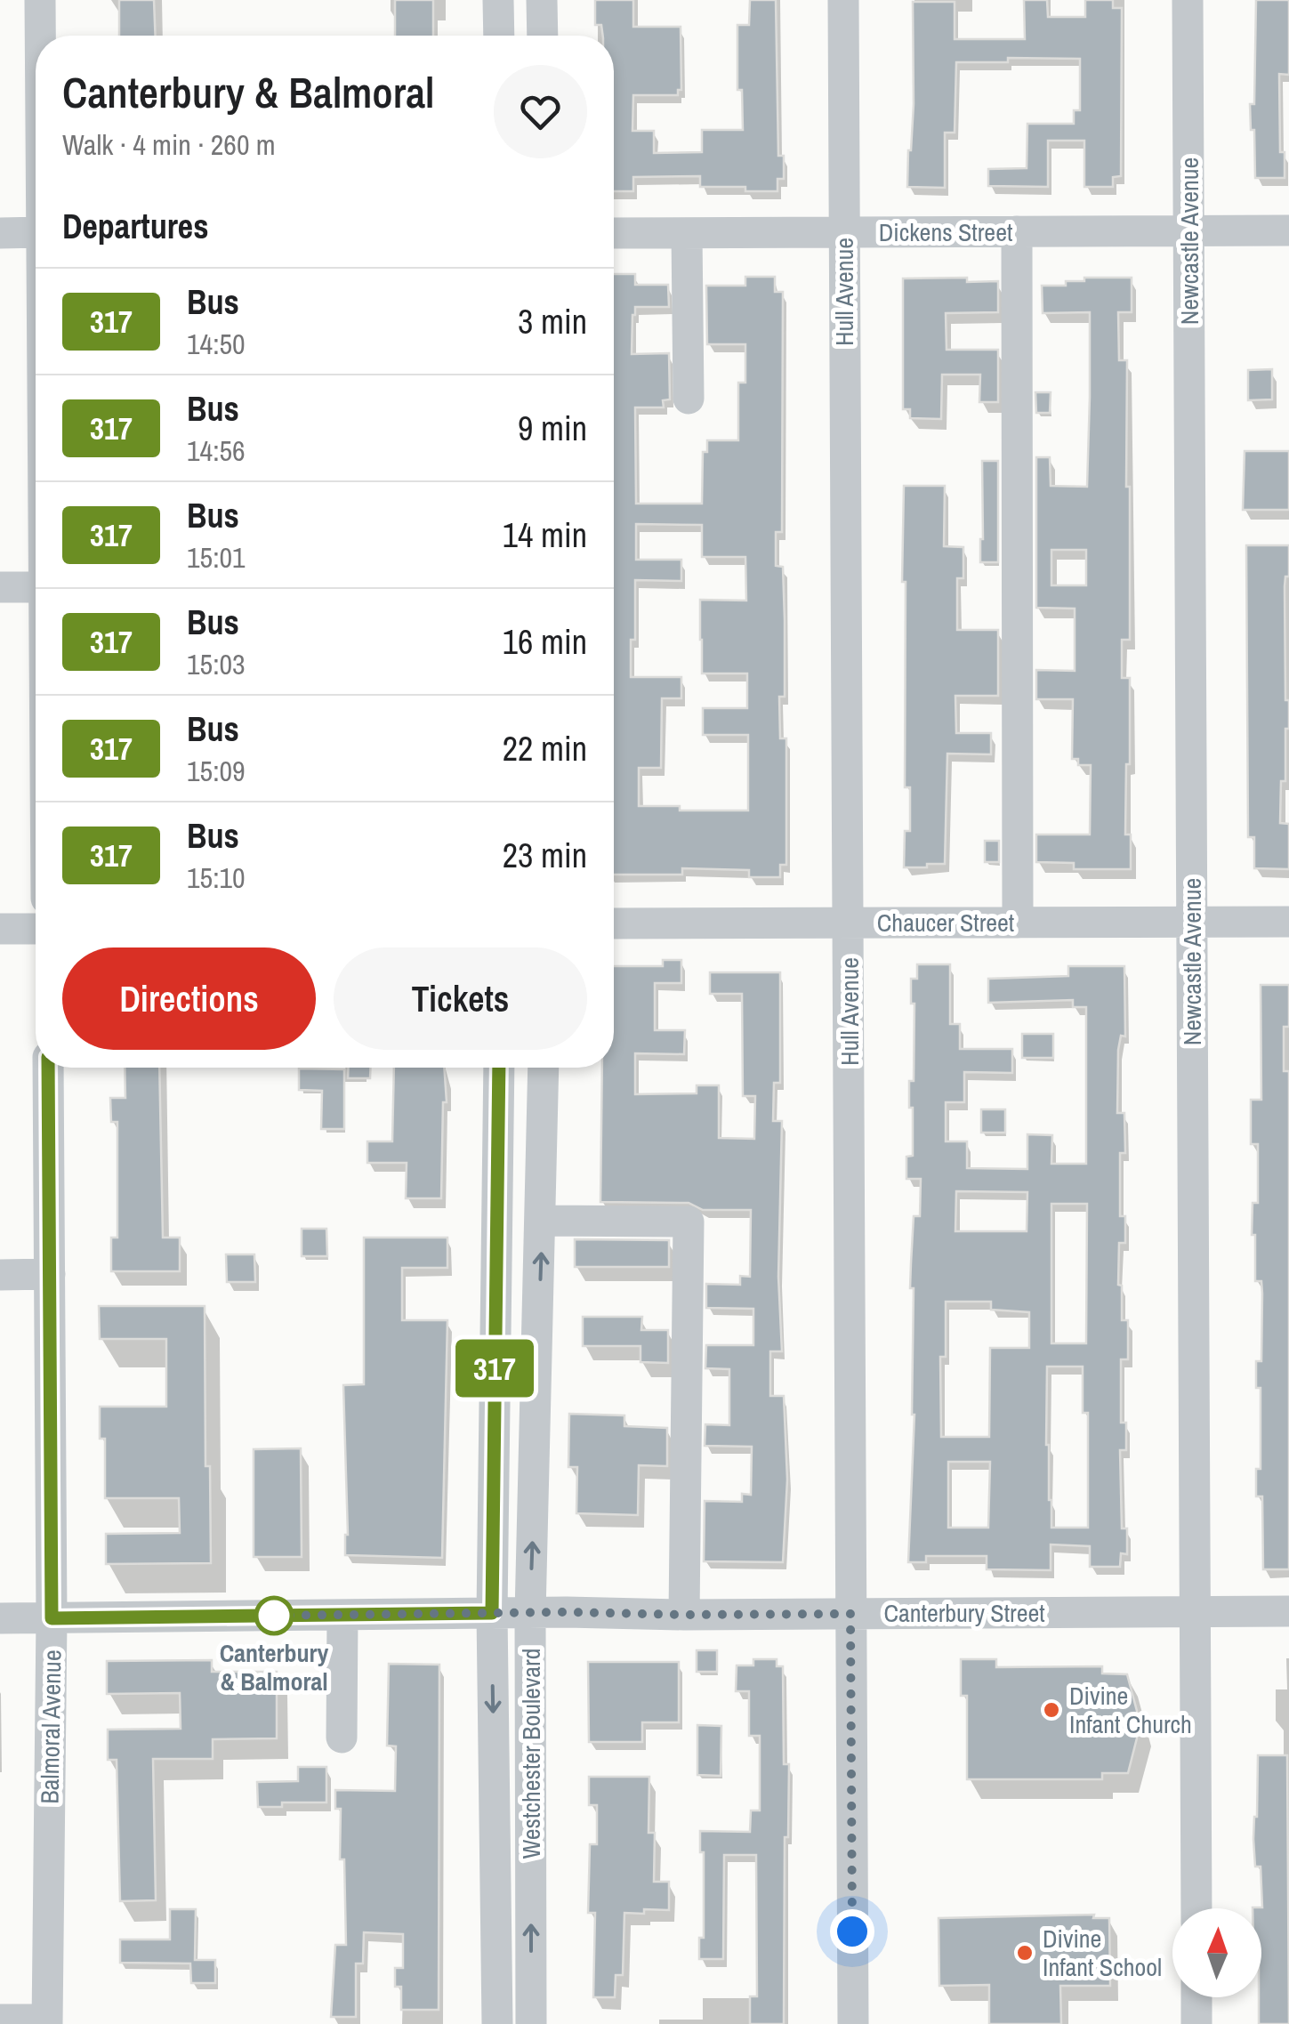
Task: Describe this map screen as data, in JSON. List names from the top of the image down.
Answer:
{
  "streets": {
    "street": [
      "Dickens Street",
      "Newcastle Avenue",
      "Hull Avenue",
      "Chaucer Street",
      "Canterbury Street",
      "Balmoral Avenue",
      "Westchester Boulevard"
    ]
  },
  "crossings": [
    ["Dickens Street", "Newcastle Avenue"],
    ["Dickens Street", "Hull Avenue"],
    ["Newcastle Avenue", "Chaucer Street"],
    ["Newcastle Avenue", "Canterbury Street"],
    ["Hull Avenue", "Chaucer Street"],
    ["Hull Avenue", "Canterbury Street"],
    ["Canterbury Street", "Balmoral Avenue"],
    ["Canterbury Street", "Westchester Boulevard"]
  ],
  "places": ["Canterbury & Balmoral", "Divine Infant Church", "Divine Infant School"],
  "lines": ["bus line 317"],
  "north": "top",
  "page": {
    "on_map": "317",
    "heading": [
      ["Canterbury & Balmoral", "Walk · 4 min · 260 m"],
      "Departures"
    ],
    "list": [
      {
        "mark": "317",
        "name": "Bus",
        "note": "14:50",
        "value": "3 min"
      },
      {
        "mark": "317",
        "name": "Bus",
        "note": "14:56",
        "value": "9 min"
      },
      {
        "mark": "317",
        "name": "Bus",
        "note": "15:01",
        "value": "14 min"
      },
      {
        "mark": "317",
        "name": "Bus",
        "note": "15:03",
        "value": "16 min"
      },
      {
        "mark": "317",
        "name": "Bus",
        "note": "15:09",
        "value": "22 min"
      },
      {
        "mark": "317",
        "name": "Bus",
        "note": "15:10",
        "value": "23 min"
      }
    ],
    "buttons": ["Directions", "Tickets"]
  }
}
